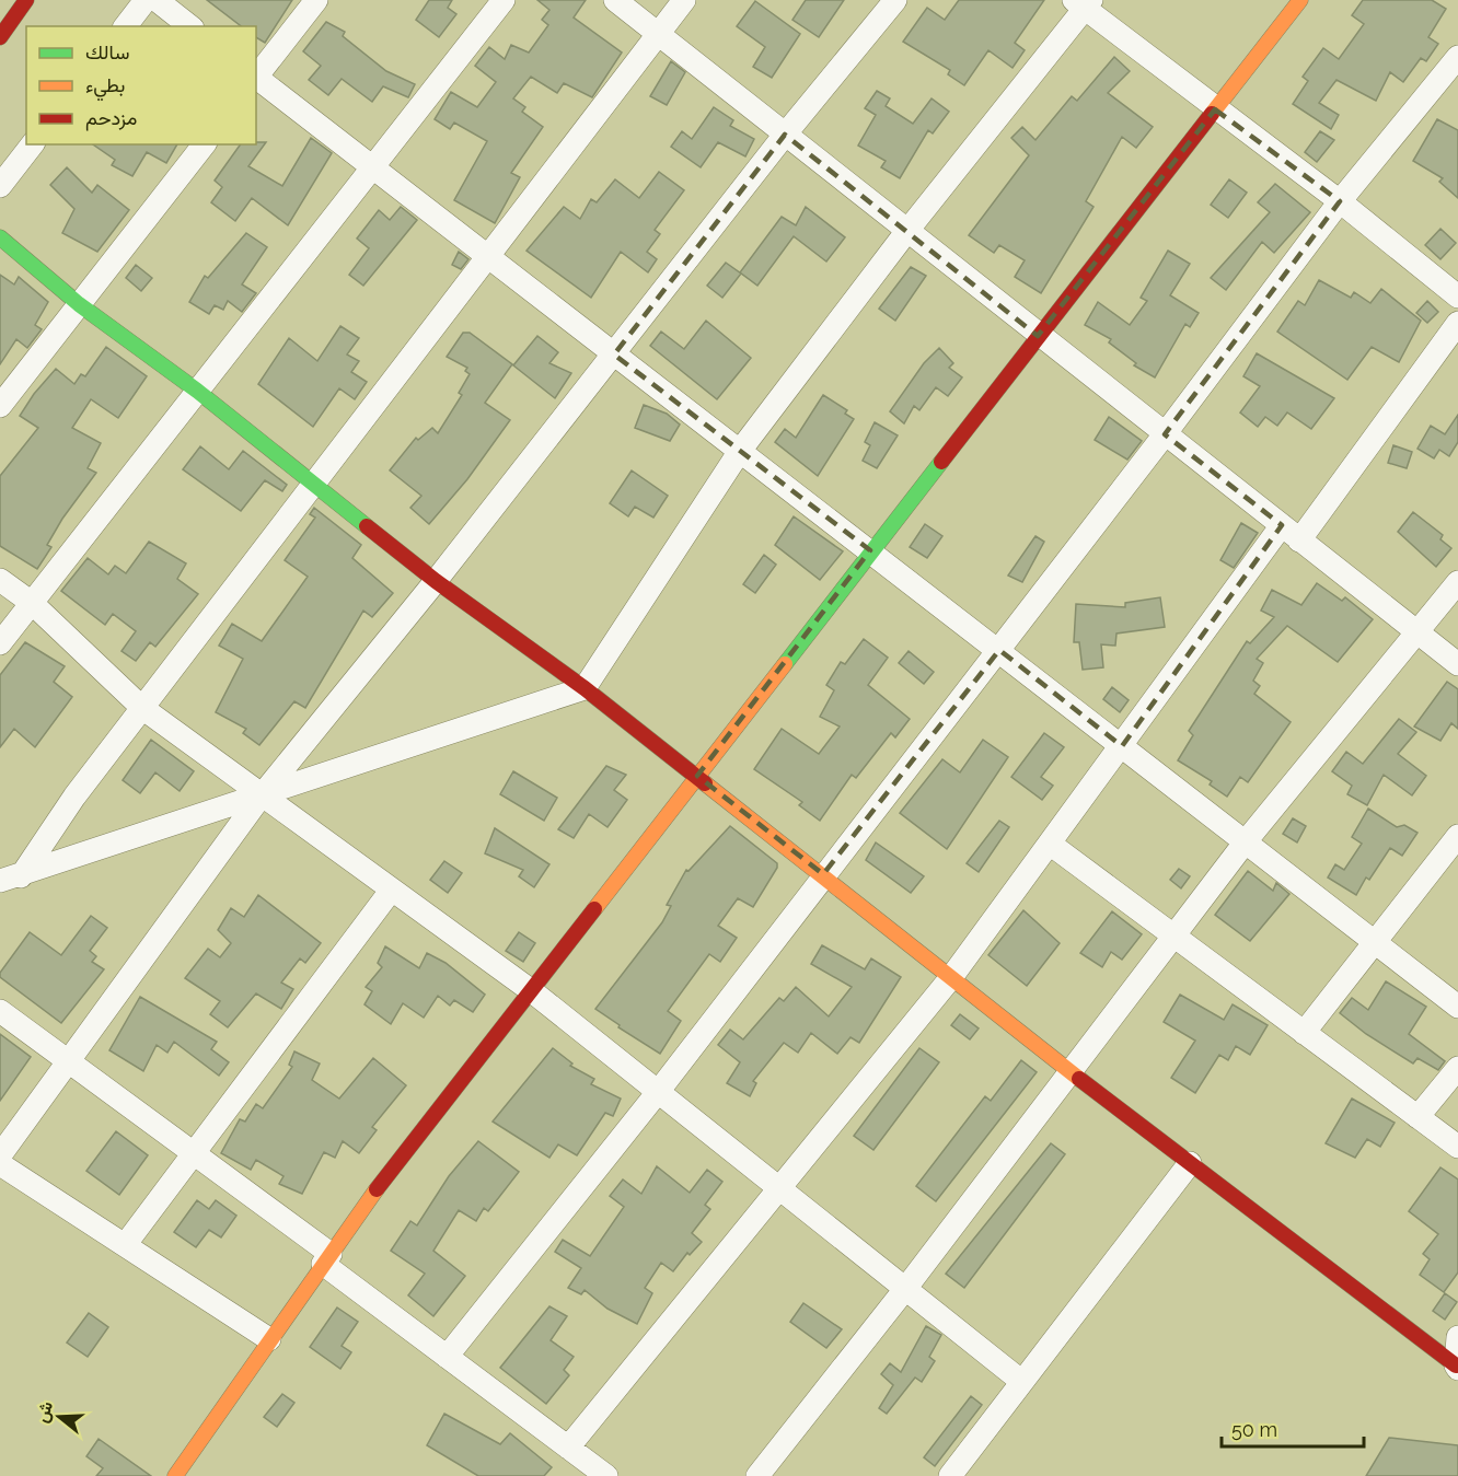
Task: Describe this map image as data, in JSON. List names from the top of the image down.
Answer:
{
  "legend": ["سالك", "بطيء", "مزدحم"],
  "scale_bar": "50 m",
  "north": "left"
}
